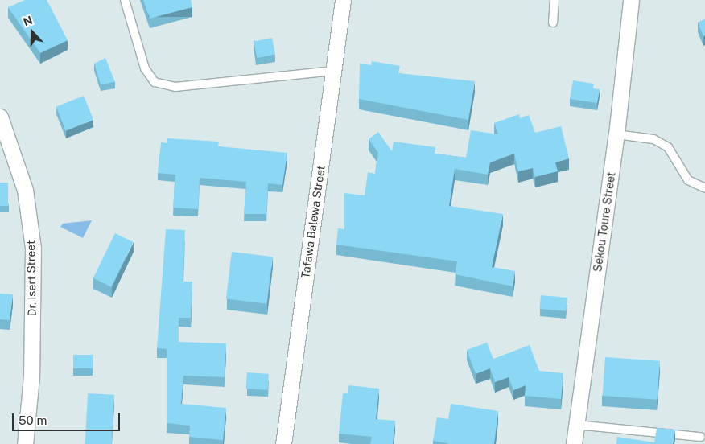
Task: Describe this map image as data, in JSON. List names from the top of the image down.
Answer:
{
  "streets": {
    "street": ["Tafawa Balewa Street", "Sekou Toure Street", "Dr. Isert Street"]
  },
  "scale_bar": "50 m",
  "north": "top"
}
